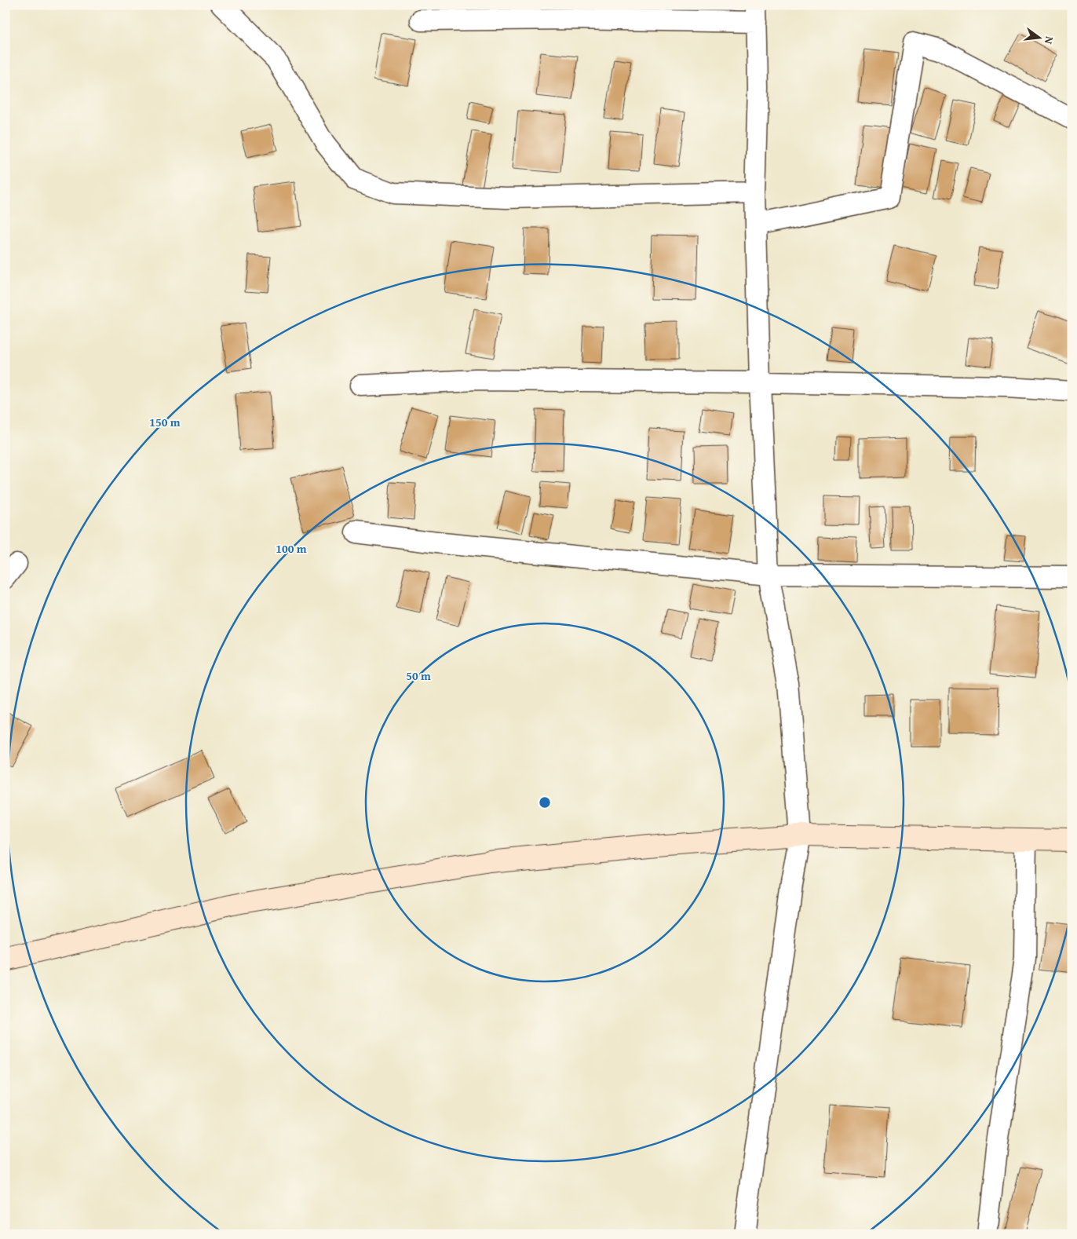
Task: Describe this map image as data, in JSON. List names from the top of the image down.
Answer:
{
  "north": "right",
  "rings": ["150 m", "100 m", "50 m"]
}
